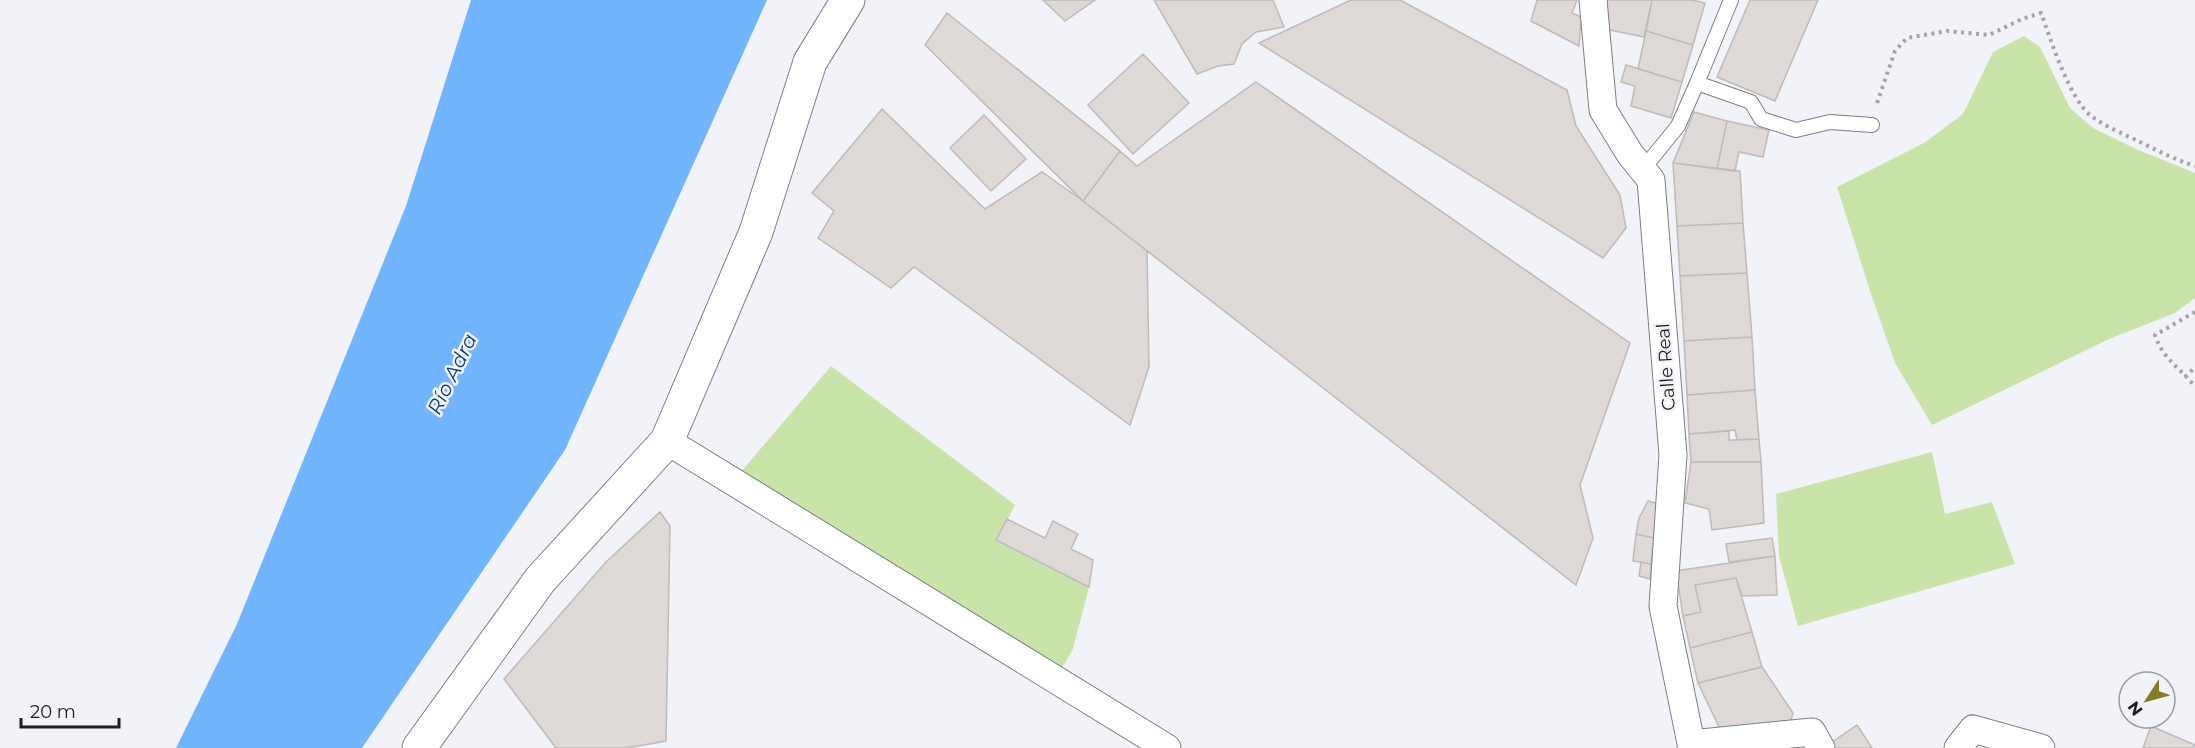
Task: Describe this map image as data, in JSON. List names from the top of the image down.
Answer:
{
  "streets": {
    "street": ["Calle Real"]
  },
  "water": ["Río Adra"],
  "scale_bar": "20 m",
  "north": "bottom left"
}
